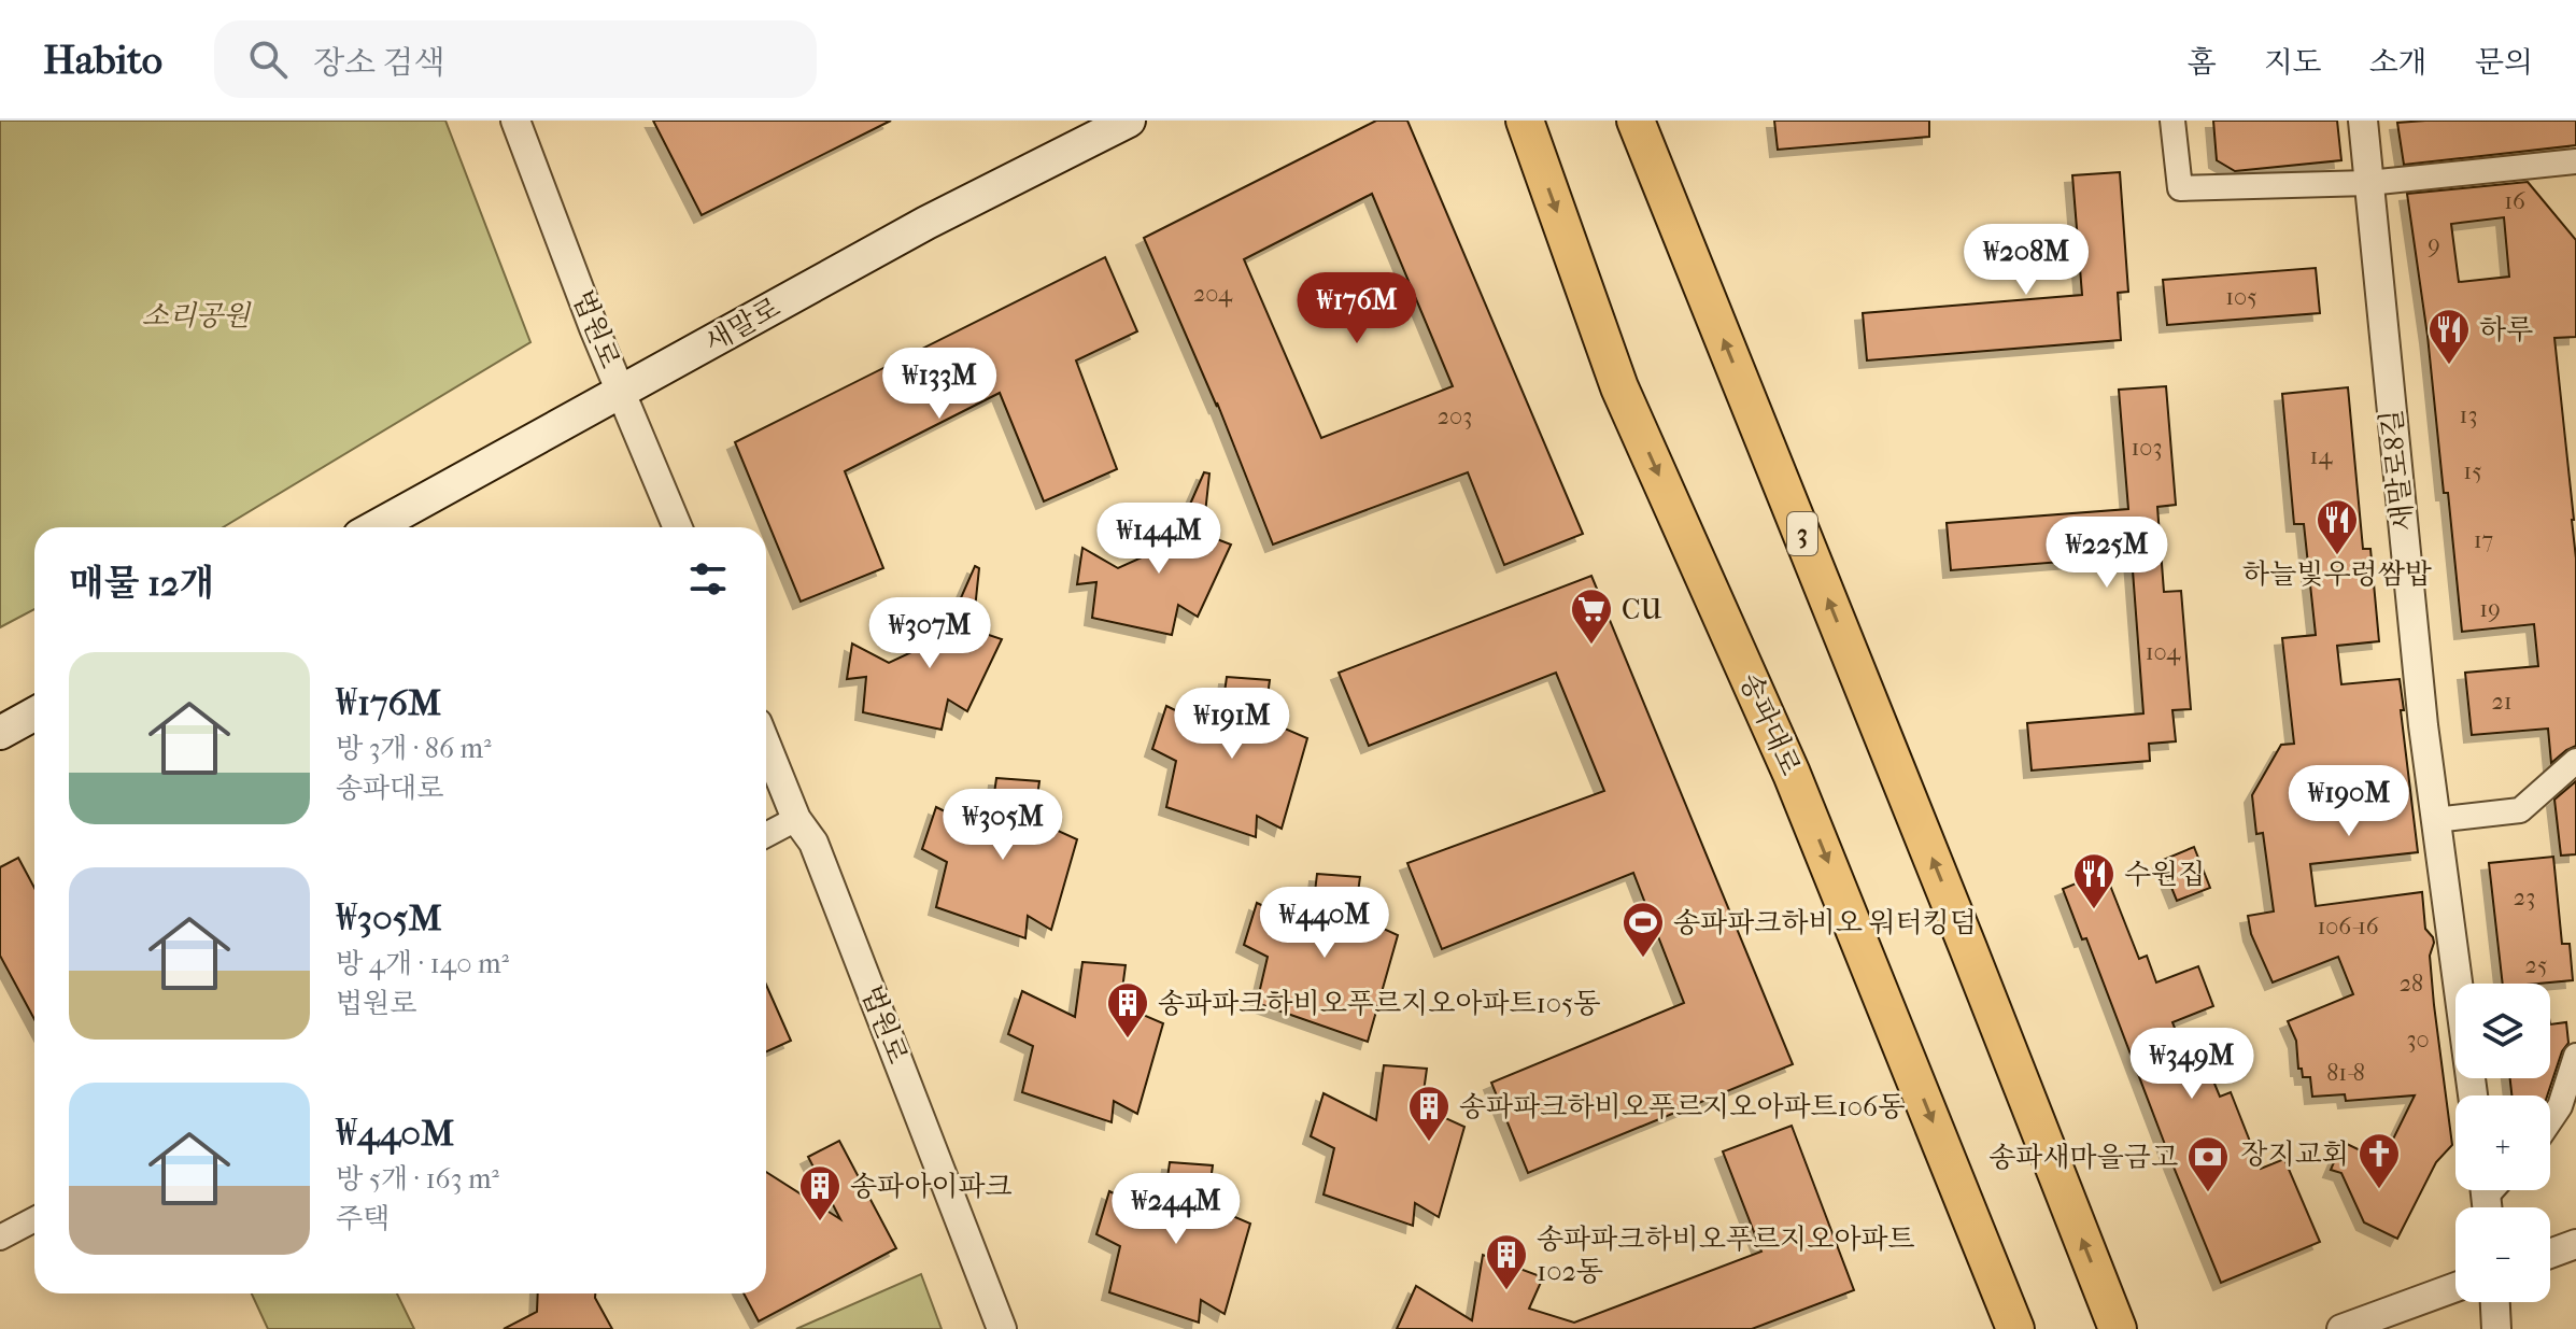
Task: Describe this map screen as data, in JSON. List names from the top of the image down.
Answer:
{
  "streets": {
    "main road": ["새말로", "3", "송파대로"],
    "street": ["법원로", "새말로8길"]
  },
  "crossings": [
    ["새말로", "법원로"]
  ],
  "parks": ["소리공원"],
  "places": {
    "restaurant": ["하루", "하늘빛우렁쌈밥", "수원집"],
    "supermarket": ["CU"],
    "sports": ["송파파크하비오 워터킹덤"],
    "building": [
      "송파파크하비오푸르지오아파트105동",
      "송파파크하비오푸르지오아파트106동",
      "송파아이파크",
      "송파파크하비오푸르지오아파트 102동"
    ],
    "church": ["장지교회"],
    "bank": ["송파새마을금고"]
  },
  "house_numbers": [
    "16",
    "9",
    "204",
    "105",
    "13",
    "203",
    "103",
    "14",
    "15",
    "17",
    "19",
    "104",
    "21",
    "23",
    "106-16",
    "25",
    "28",
    "30",
    "81-8"
  ],
  "page": {
    "header": "Habito",
    "search": "장소 검색",
    "nav": [
      "홈",
      "지도",
      "소개",
      "문의"
    ],
    "price": [
      "₩208M",
      "₩176M",
      "₩133M",
      "₩144M",
      "₩225M",
      "₩307M",
      "₩191M",
      "₩190M",
      "₩305M",
      "₩440M",
      "₩349M",
      "₩244M"
    ],
    "heading": "매물 12개",
    "list": [
      {
        "name": "₩176M",
        "note": "방 3개 · 86 m² · 송파대로"
      },
      {
        "name": "₩305M",
        "note": "방 4개 · 140 m² · 법원로"
      },
      {
        "name": "₩440M",
        "note": "방 5개 · 163 m² · 주택"
      }
    ],
    "map_buttons": ["+", "−"]
  }
}
